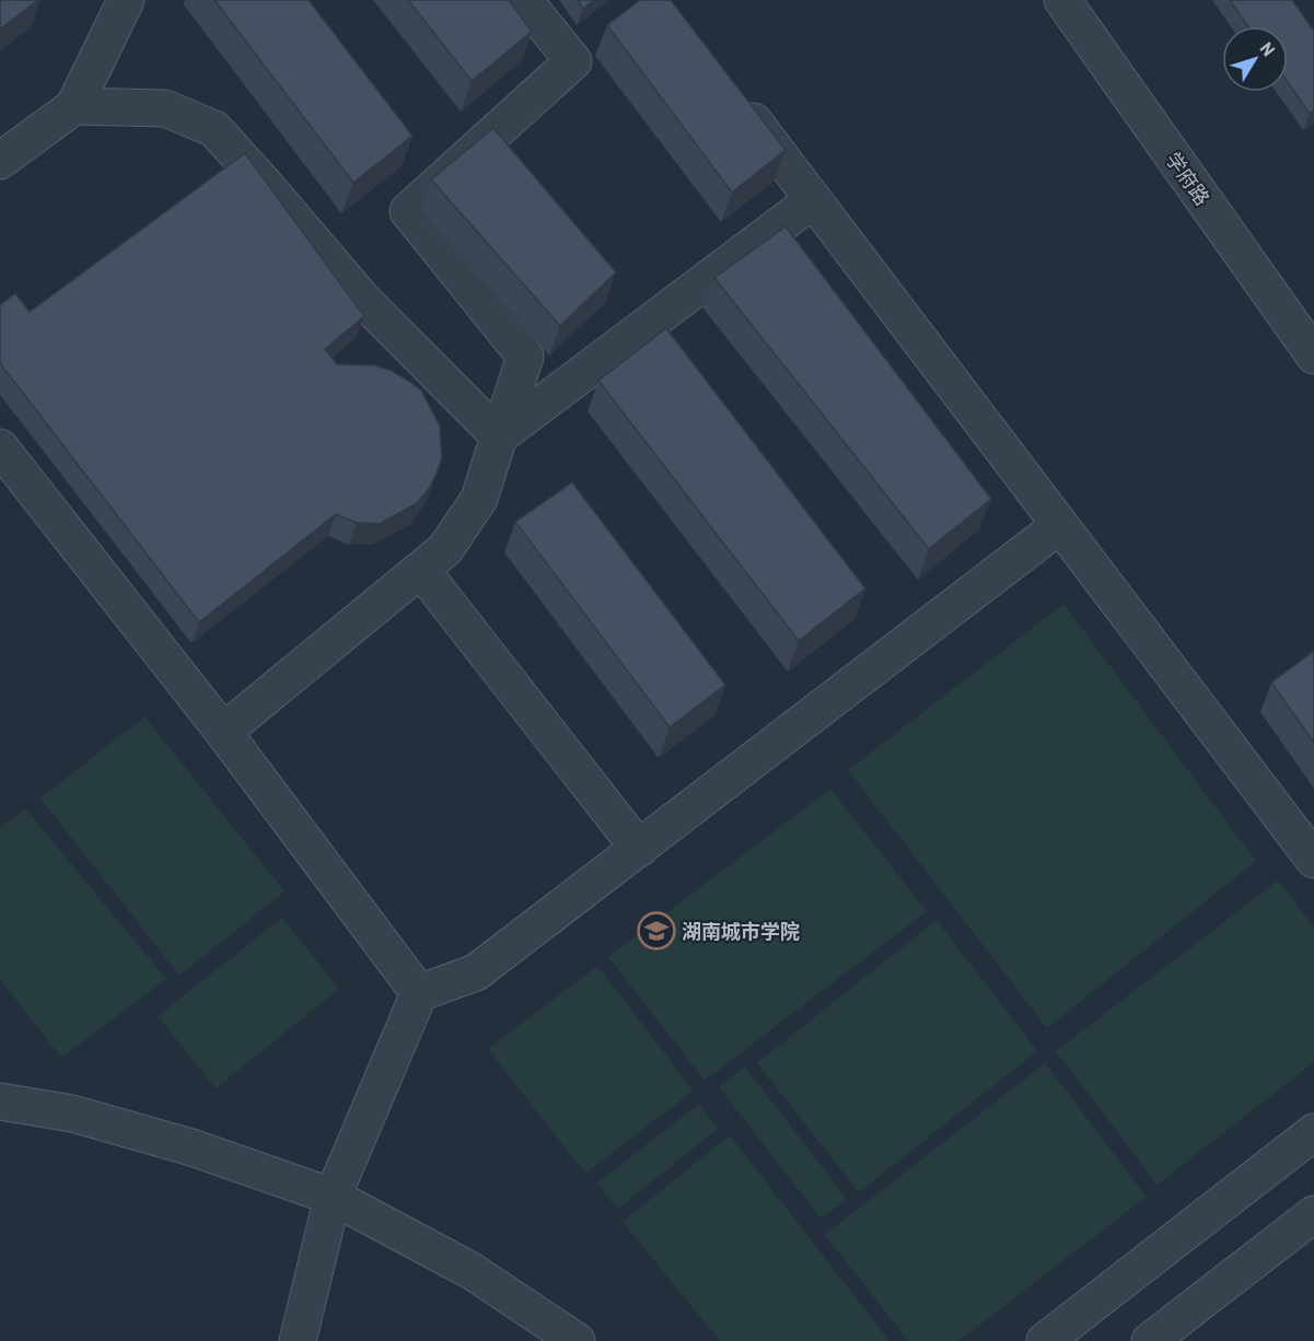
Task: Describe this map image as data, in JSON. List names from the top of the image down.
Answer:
{
  "streets": {
    "street": ["学府路"]
  },
  "places": {
    "school or university": ["湖南城市学院"]
  },
  "north": "top right"
}
